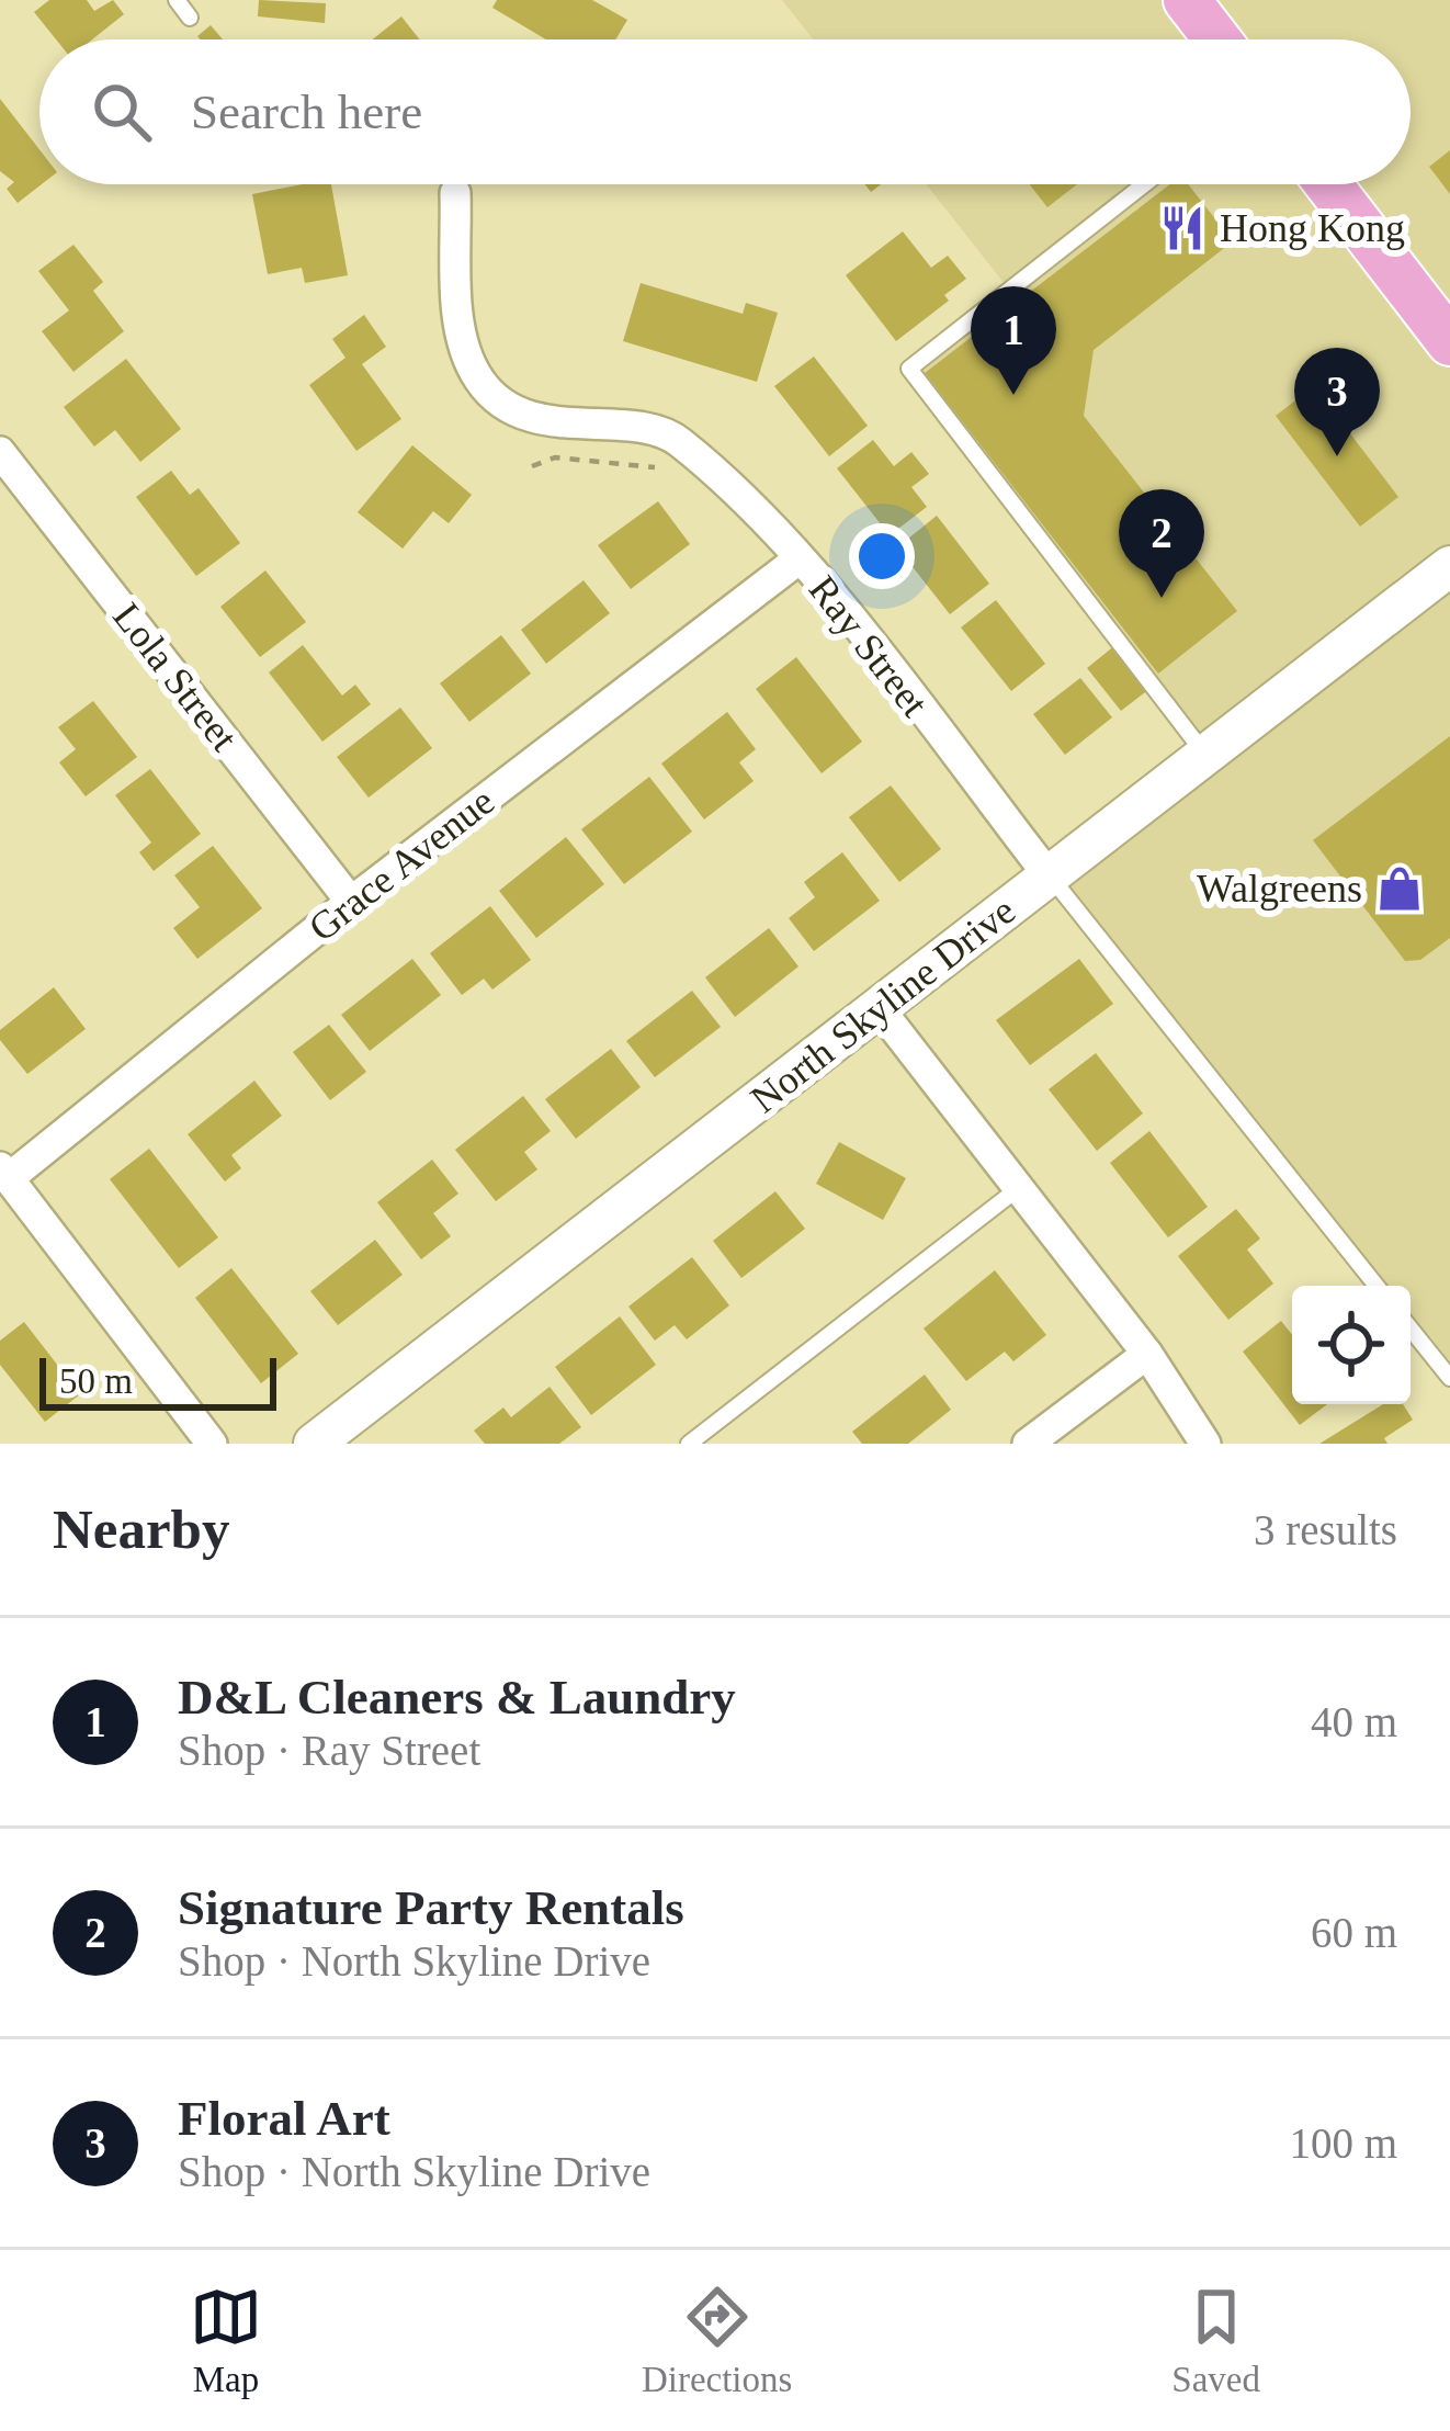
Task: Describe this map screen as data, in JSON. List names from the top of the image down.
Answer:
{
  "streets": {
    "main road": ["North Skyline Drive"],
    "street": ["Ray Street", "Lola Street", "Grace Avenue"]
  },
  "crossings": [
    ["Ray Street", "Grace Avenue"],
    ["Ray Street", "North Skyline Drive"],
    ["Lola Street", "Grace Avenue"]
  ],
  "places": {
    "restaurant": ["Hong Kong"],
    "shop": ["Walgreens"]
  },
  "scale_bar": "50 m",
  "page": {
    "search": "Search here",
    "pins": ["1", "3", "2"],
    "scale": "50 m",
    "heading": ["Nearby", "3 results"],
    "list": [
      {
        "mark": "1",
        "name": "D&L Cleaners & Laundry",
        "note": "Shop · Ray Street",
        "value": "40 m"
      },
      {
        "mark": "2",
        "name": "Signature Party Rentals",
        "note": "Shop · North Skyline Drive",
        "value": "60 m"
      },
      {
        "mark": "3",
        "name": "Floral Art",
        "note": "Shop · North Skyline Drive",
        "value": "100 m"
      }
    ],
    "nav": ["Map", "Directions", "Saved"]
  }
}
